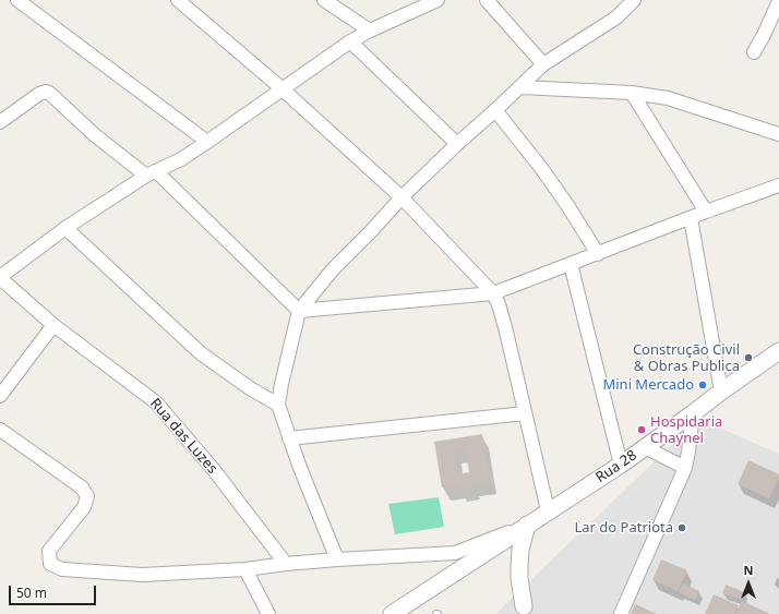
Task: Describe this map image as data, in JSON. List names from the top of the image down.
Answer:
{
  "streets": {
    "street": ["Rua das Luzes", "Rua 28"]
  },
  "places": [
    "Construção Civil & Obras Publica",
    "Mini Mercado",
    "Hospidaria Chaynel",
    "Lar do Patriota"
  ],
  "scale_bar": "50 m",
  "north": "top"
}
